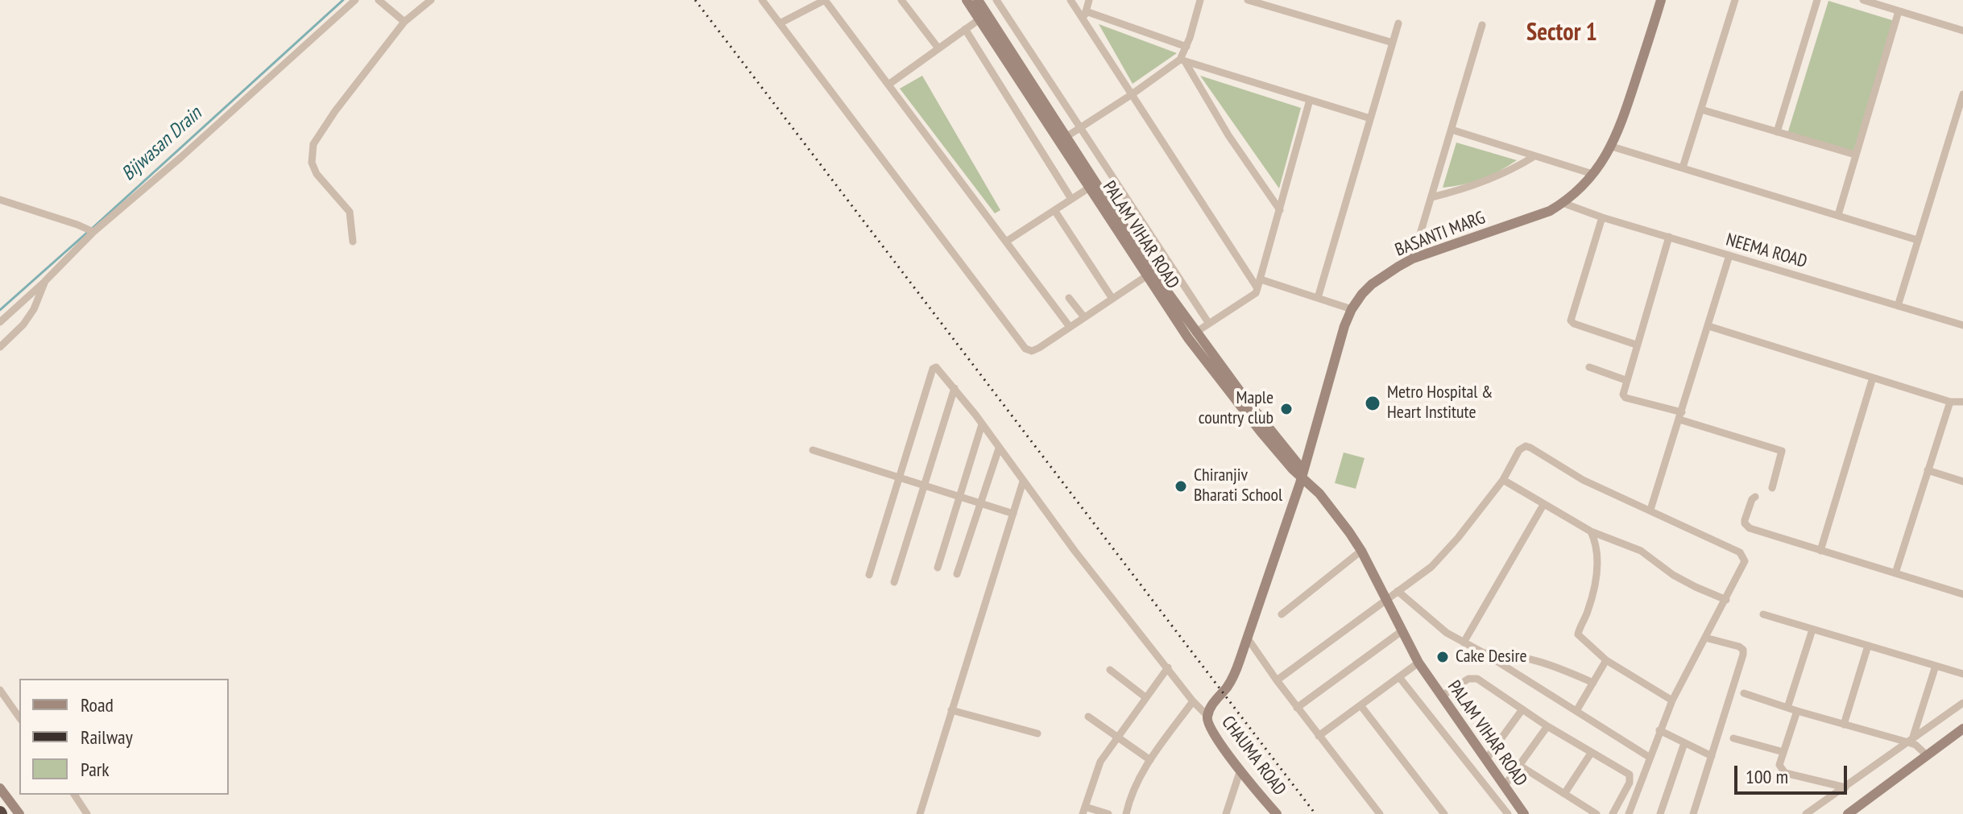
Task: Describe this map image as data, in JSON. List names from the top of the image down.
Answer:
{
  "streets": {
    "street": [
      "BASANTI MARG",
      "PALAM VIHAR ROAD",
      "NEEMA ROAD",
      "CHAUMA ROAD"
    ]
  },
  "crossings": [
    ["BASANTI MARG", "PALAM VIHAR ROAD"],
    ["BASANTI MARG", "NEEMA ROAD"],
    ["BASANTI MARG", "CHAUMA ROAD"]
  ],
  "districts": ["Sector 1"],
  "water": ["Bijwasan Drain"],
  "places": [
    "Metro Hospital & Heart Institute",
    "Maple country club",
    "Chiranjiv Bharati School",
    "Cake Desire"
  ],
  "legend": ["Road", "Railway", "Park"],
  "scale_bar": "100 m"
}
